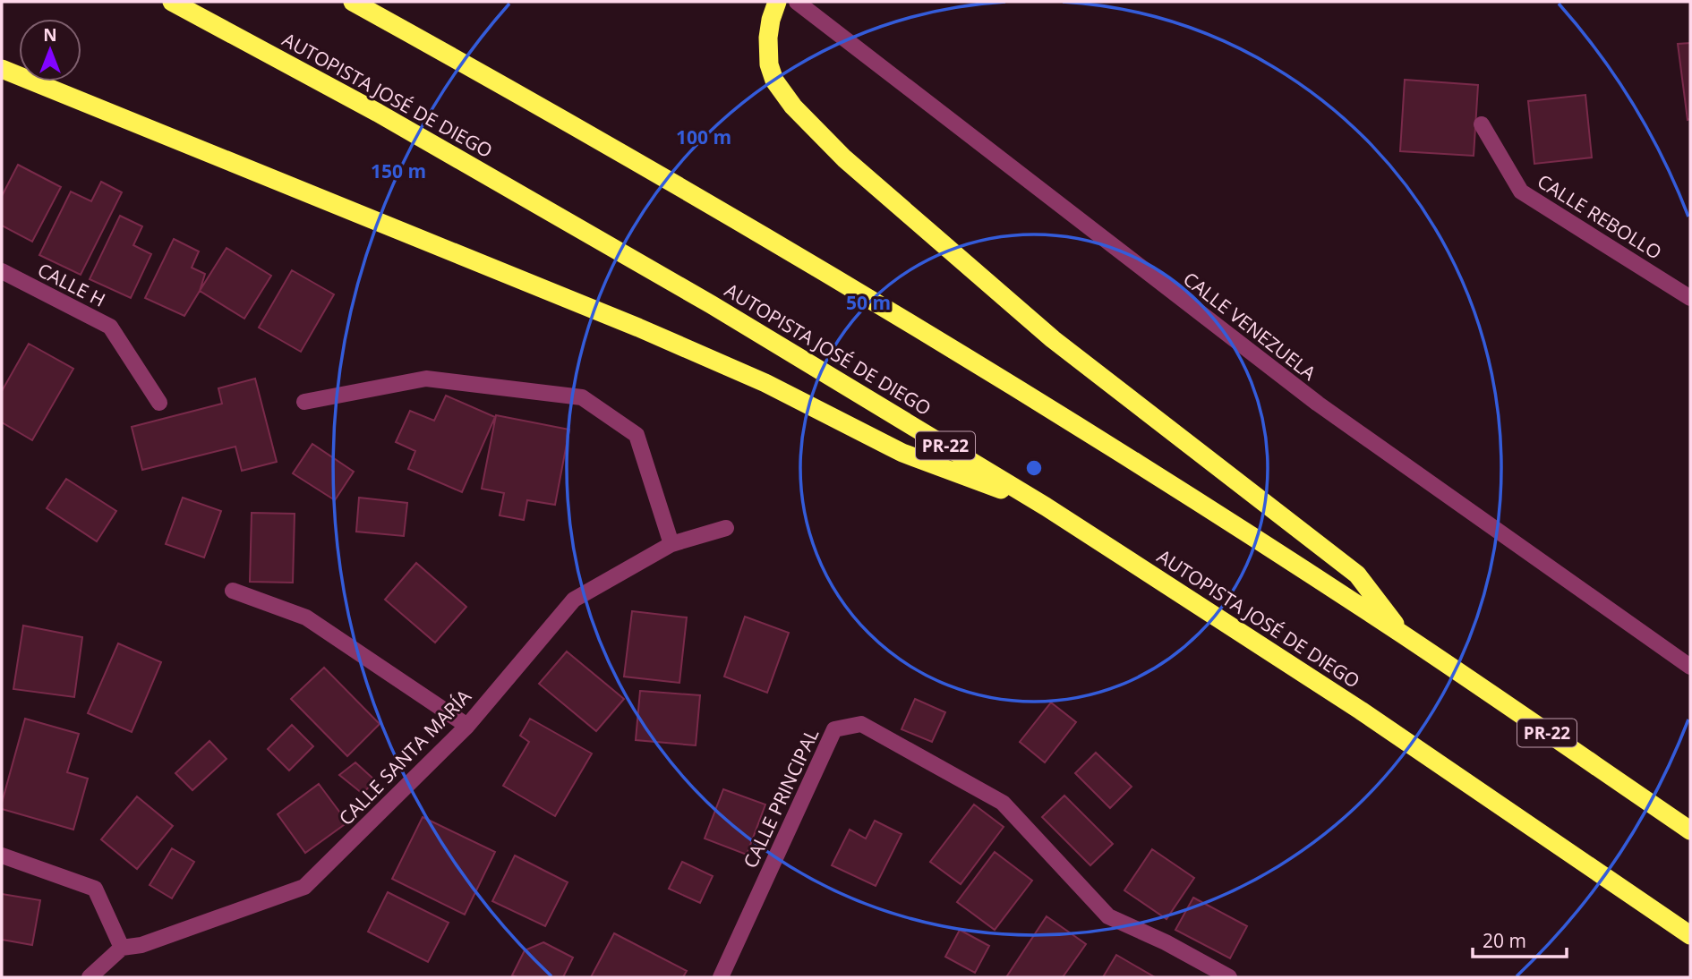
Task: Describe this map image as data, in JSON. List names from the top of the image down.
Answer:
{
  "streets": {
    "highway": ["AUTOPISTA JOSÉ DE DIEGO", "PR-22"],
    "street": [
      "CALLE REBOLLO",
      "CALLE H",
      "CALLE VENEZUELA",
      "CALLE SANTA MARÍA",
      "CALLE PRINCIPAL"
    ]
  },
  "scale_bar": "20 m",
  "north": "top",
  "rings": ["100 m", "150 m", "50 m"]
}
